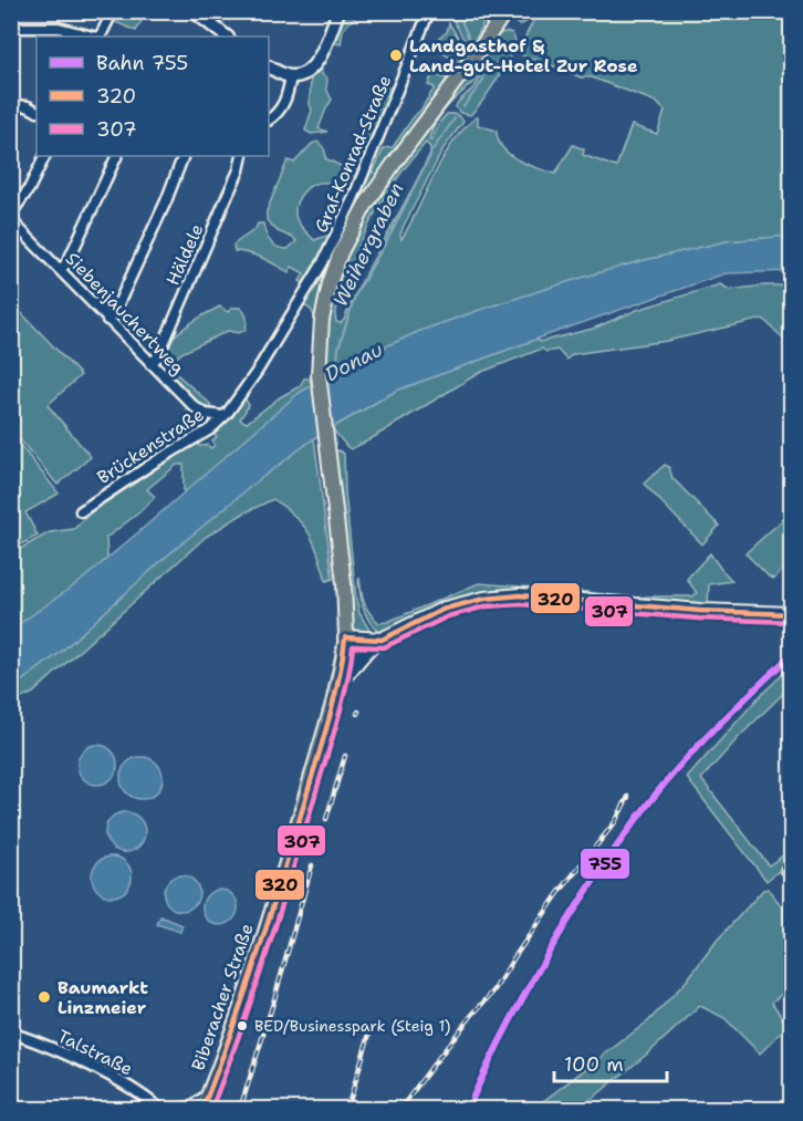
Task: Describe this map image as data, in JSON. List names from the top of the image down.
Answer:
{
  "streets": {
    "main road": ["Biberacher Straße"],
    "street": [
      "Graf-Konrad-Straße",
      "Häldele",
      "Siebenjauchertweg",
      "Brückenstraße",
      "Talstraße"
    ]
  },
  "crossings": [
    ["Graf-Konrad-Straße", "Brückenstraße"],
    ["Häldele", "Siebenjauchertweg"],
    ["Siebenjauchertweg", "Brückenstraße"]
  ],
  "water": ["Weihergraben", "Donau"],
  "places": ["Landgasthof & Land-gut-Hotel Zur Rose", "Baumarkt Linzmeier", "BED/Businesspark (Steig 1)"],
  "lines": ["transit line 320", "transit line 307", "rail line 755"],
  "legend": ["Bahn 755", "320", "307"],
  "scale_bar": "100 m"
}
